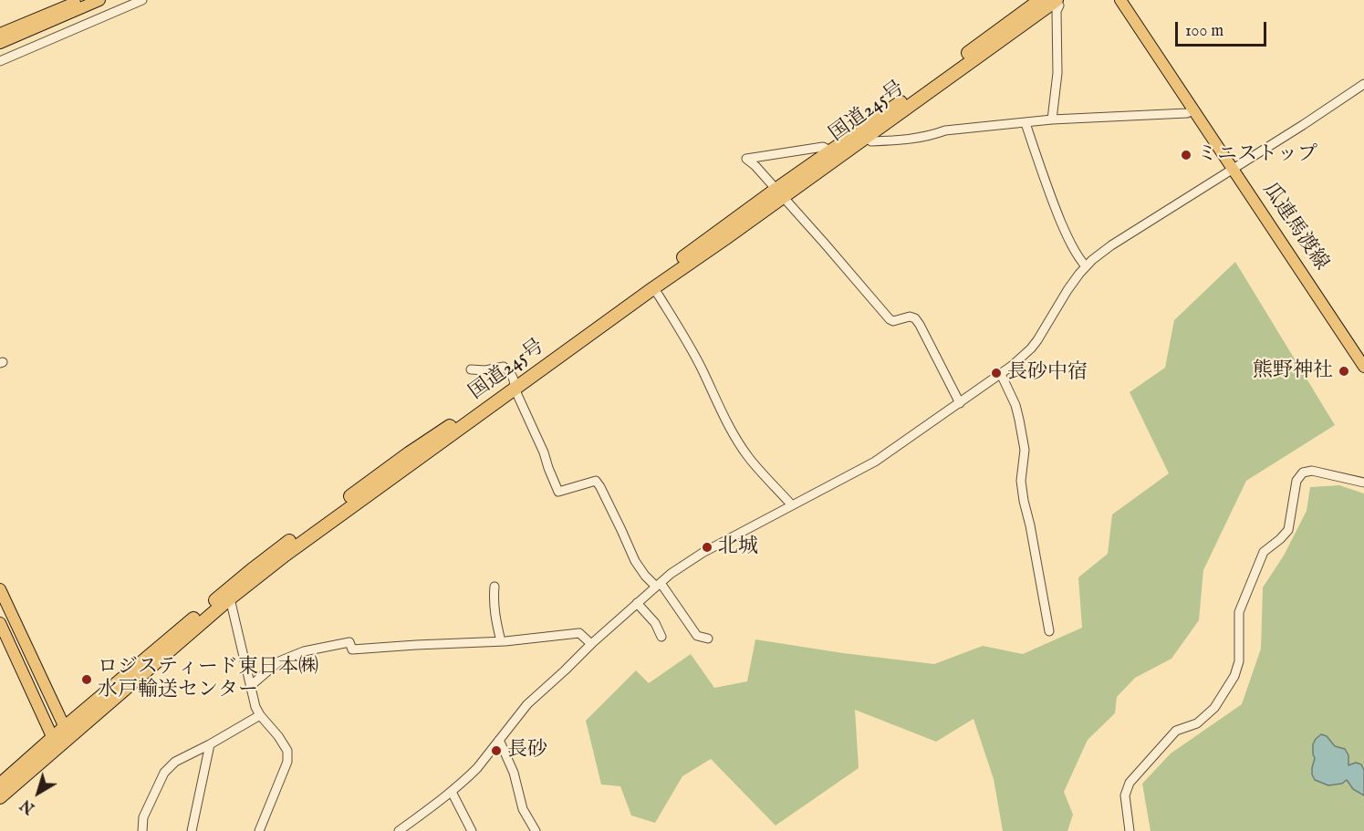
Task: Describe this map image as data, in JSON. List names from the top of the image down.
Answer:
{
  "streets": {
    "highway": ["国道245号"],
    "main road": ["瓜連馬渡線"]
  },
  "places": [
    "ミニストップ",
    "熊野神社",
    "長砂中宿",
    "北城",
    "ロジスティード東日本㈱ 水戸輸送センター",
    "長砂"
  ],
  "scale_bar": "100 m",
  "north": "bottom left"
}
